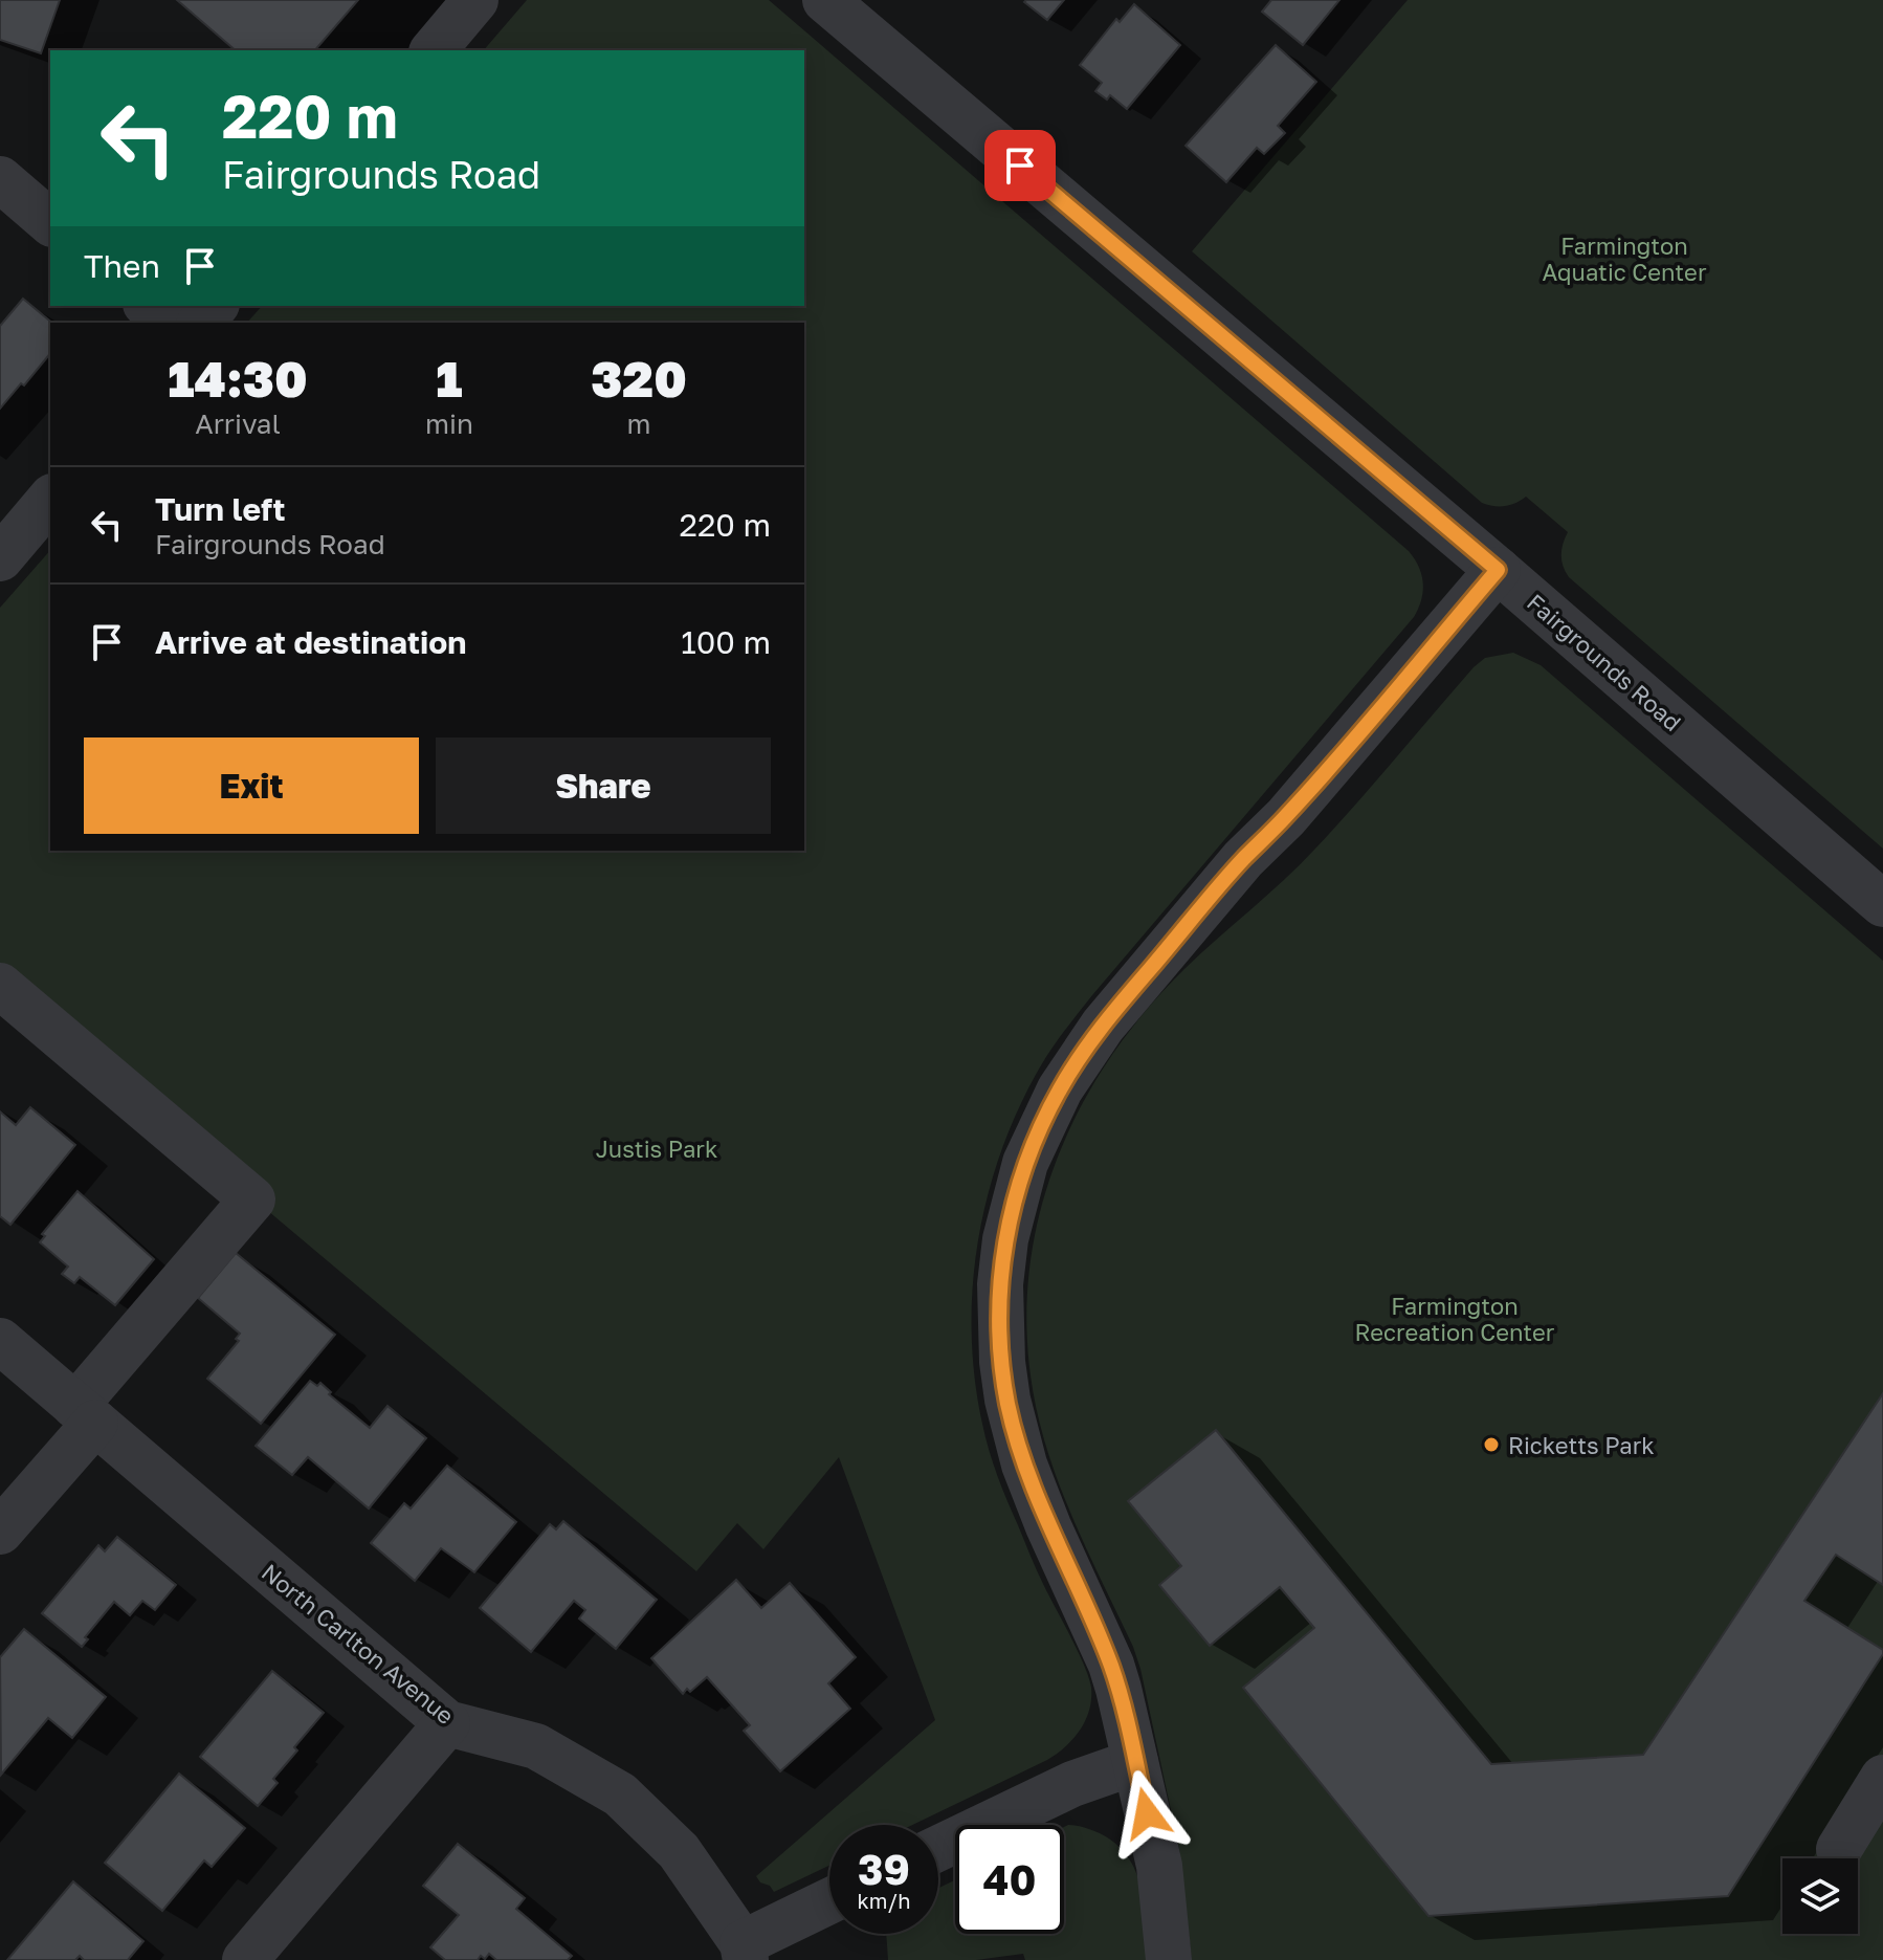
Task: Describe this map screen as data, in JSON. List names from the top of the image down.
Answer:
{
  "streets": {
    "street": ["Fairgrounds Road", "North Carlton Avenue"]
  },
  "parks": ["Farmington Aquatic Center", "Justis Park", "Farmington Recreation Center"],
  "places": ["Ricketts Park"],
  "page": {
    "turn": ["220 m", "Fairgrounds Road"],
    "then": "Then",
    "eta": [
      "14:30",
      "Arrival",
      "1",
      "min",
      "320",
      "m"
    ],
    "list": [
      {
        "name": "Turn left",
        "note": "Fairgrounds Road",
        "value": "220 m"
      },
      {
        "name": "Arrive at destination",
        "value": "100 m"
      }
    ],
    "buttons": ["Exit", "Share"],
    "speed": "39 km/h",
    "limit": "40"
  }
}
